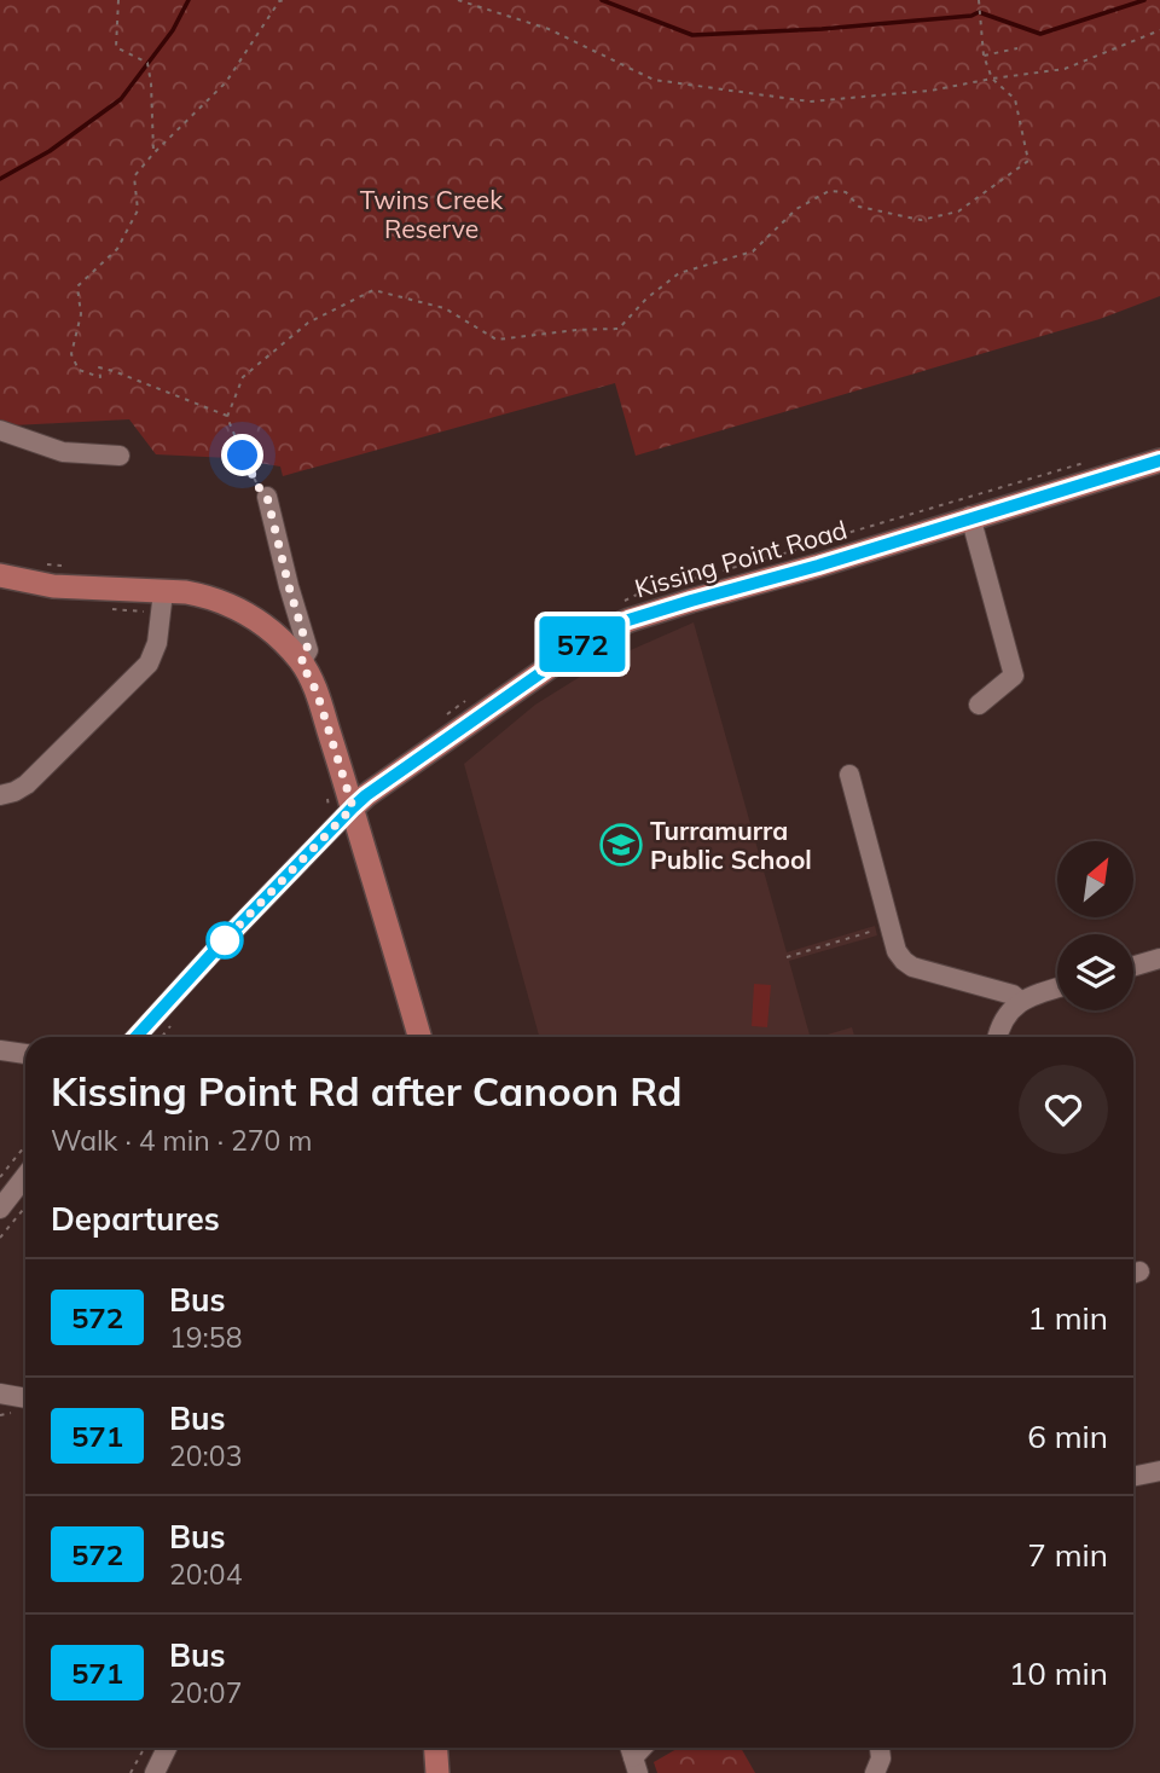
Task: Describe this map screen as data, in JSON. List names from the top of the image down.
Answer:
{
  "streets": {
    "main road": ["Kissing Point Road"]
  },
  "parks": ["Twins Creek Reserve"],
  "places": {
    "school or university": ["Turramurra Public School"]
  },
  "lines": ["bus line 572"],
  "north": "top right",
  "page": {
    "on_map": "572",
    "heading": [
      ["Kissing Point Rd after Canoon Rd", "Walk · 4 min · 270 m"],
      "Departures"
    ],
    "list": [
      {
        "mark": "572",
        "name": "Bus",
        "note": "19:58",
        "value": "1 min"
      },
      {
        "mark": "571",
        "name": "Bus",
        "note": "20:03",
        "value": "6 min"
      },
      {
        "mark": "572",
        "name": "Bus",
        "note": "20:04",
        "value": "7 min"
      },
      {
        "mark": "571",
        "name": "Bus",
        "note": "20:07",
        "value": "10 min"
      }
    ]
  }
}
